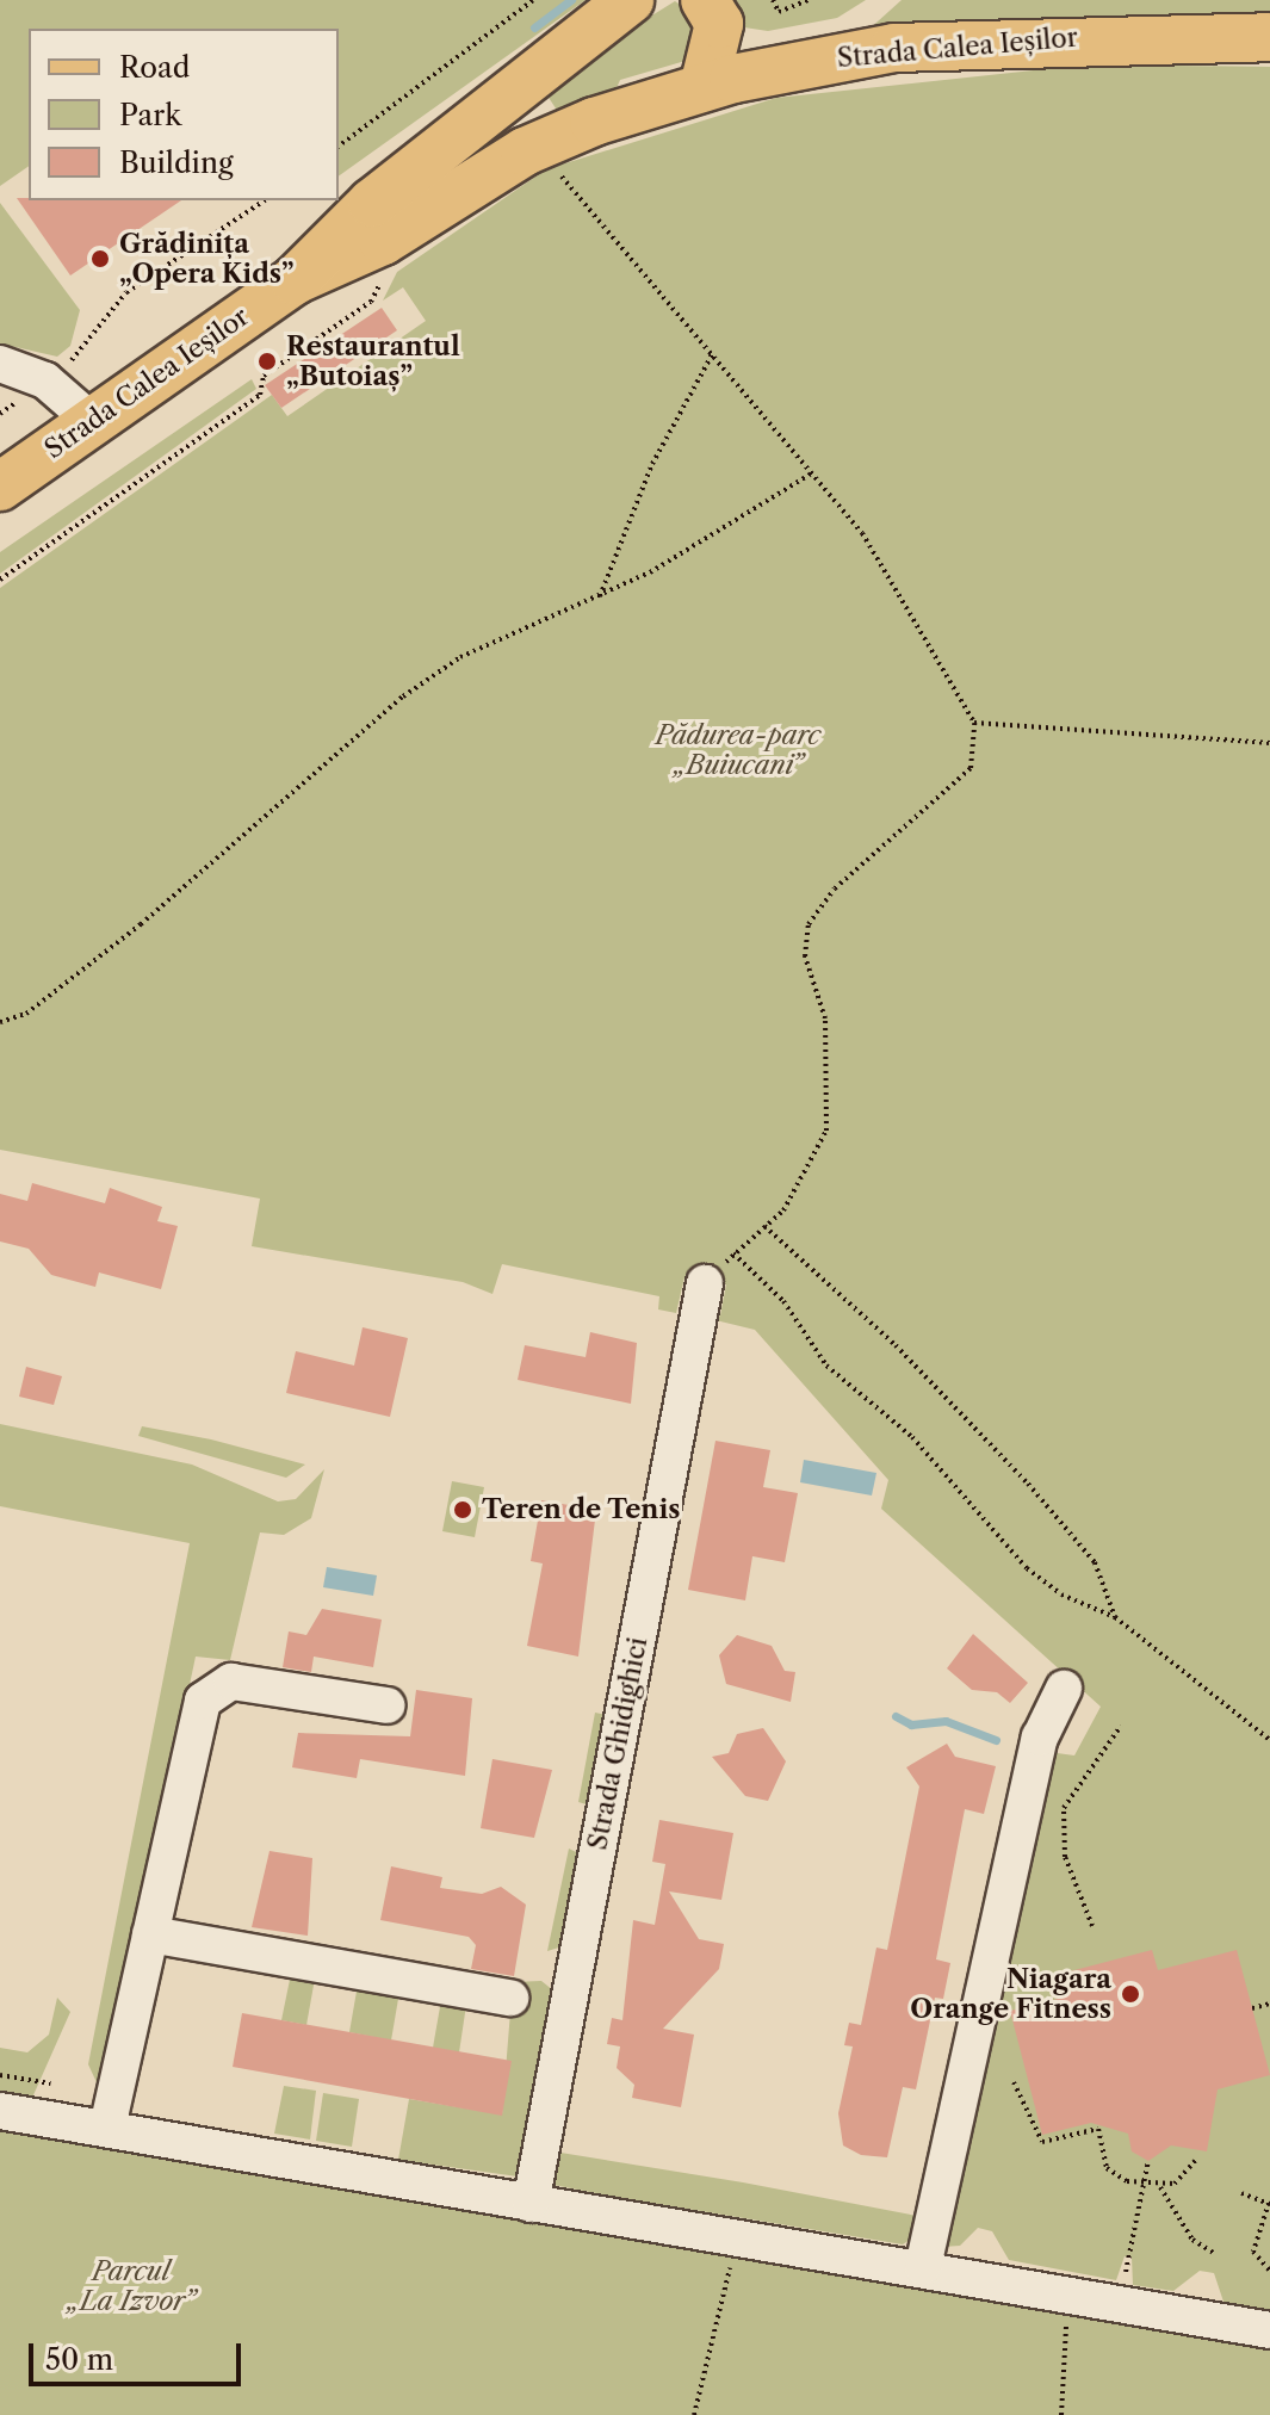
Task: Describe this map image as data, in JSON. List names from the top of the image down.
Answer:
{
  "streets": {
    "main road": ["Strada Calea Ieșilor"],
    "street": ["Strada Ghidighici"]
  },
  "parks": ["Pădurea-parc „Buiucani”", "Parcul „La Izvor”"],
  "places": [
    "Grădinița „Opera Kids”",
    "Restaurantul „Butoiaș”",
    "Teren de Tenis",
    "Niagara Orange Fitness"
  ],
  "legend": ["Road", "Park", "Building"],
  "scale_bar": "50 m"
}
